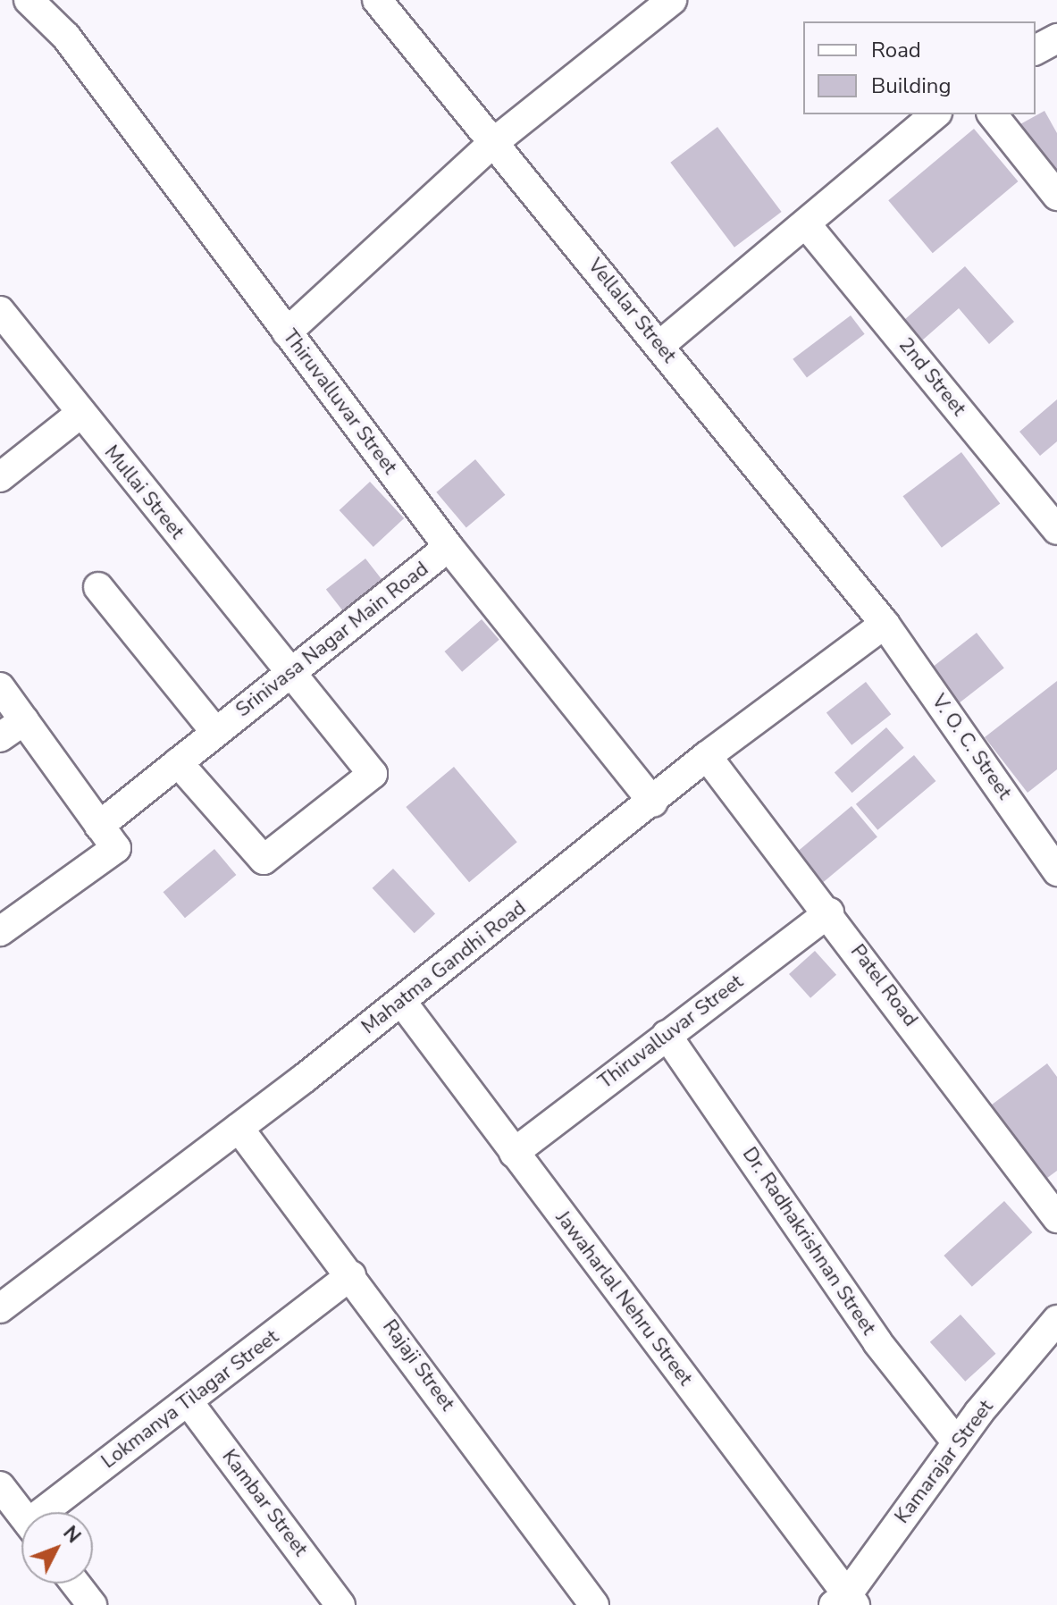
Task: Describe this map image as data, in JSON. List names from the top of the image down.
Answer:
{
  "streets": {
    "street": [
      "Vellalar Street",
      "2nd Street",
      "Thiruvalluvar Street",
      "Mullai Street",
      "Srinivasa Nagar Main Road",
      "V. O. C. Street",
      "Mahatma Gandhi Road",
      "Patel Road",
      "Dr. Radhakrishnan Street",
      "Jawaharlal Nehru Street",
      "Rajaji Street",
      "Lokmanya Tilagar Street",
      "Kamarajar Street",
      "Kambar Street"
    ]
  },
  "crossings": [
    ["Vellalar Street", "V. O. C. Street"],
    ["Vellalar Street", "Mahatma Gandhi Road"],
    ["Thiruvalluvar Street", "Srinivasa Nagar Main Road"],
    ["Thiruvalluvar Street", "Mahatma Gandhi Road"],
    ["Thiruvalluvar Street", "Patel Road"],
    ["Thiruvalluvar Street", "Dr. Radhakrishnan Street"],
    ["Thiruvalluvar Street", "Jawaharlal Nehru Street"],
    ["Mullai Street", "Srinivasa Nagar Main Road"],
    ["V. O. C. Street", "Mahatma Gandhi Road"],
    ["Mahatma Gandhi Road", "Patel Road"],
    ["Mahatma Gandhi Road", "Jawaharlal Nehru Street"],
    ["Mahatma Gandhi Road", "Rajaji Street"],
    ["Dr. Radhakrishnan Street", "Kamarajar Street"],
    ["Jawaharlal Nehru Street", "Kamarajar Street"],
    ["Rajaji Street", "Lokmanya Tilagar Street"],
    ["Lokmanya Tilagar Street", "Kambar Street"]
  ],
  "legend": ["Road", "Building"],
  "north": "top right"
}
